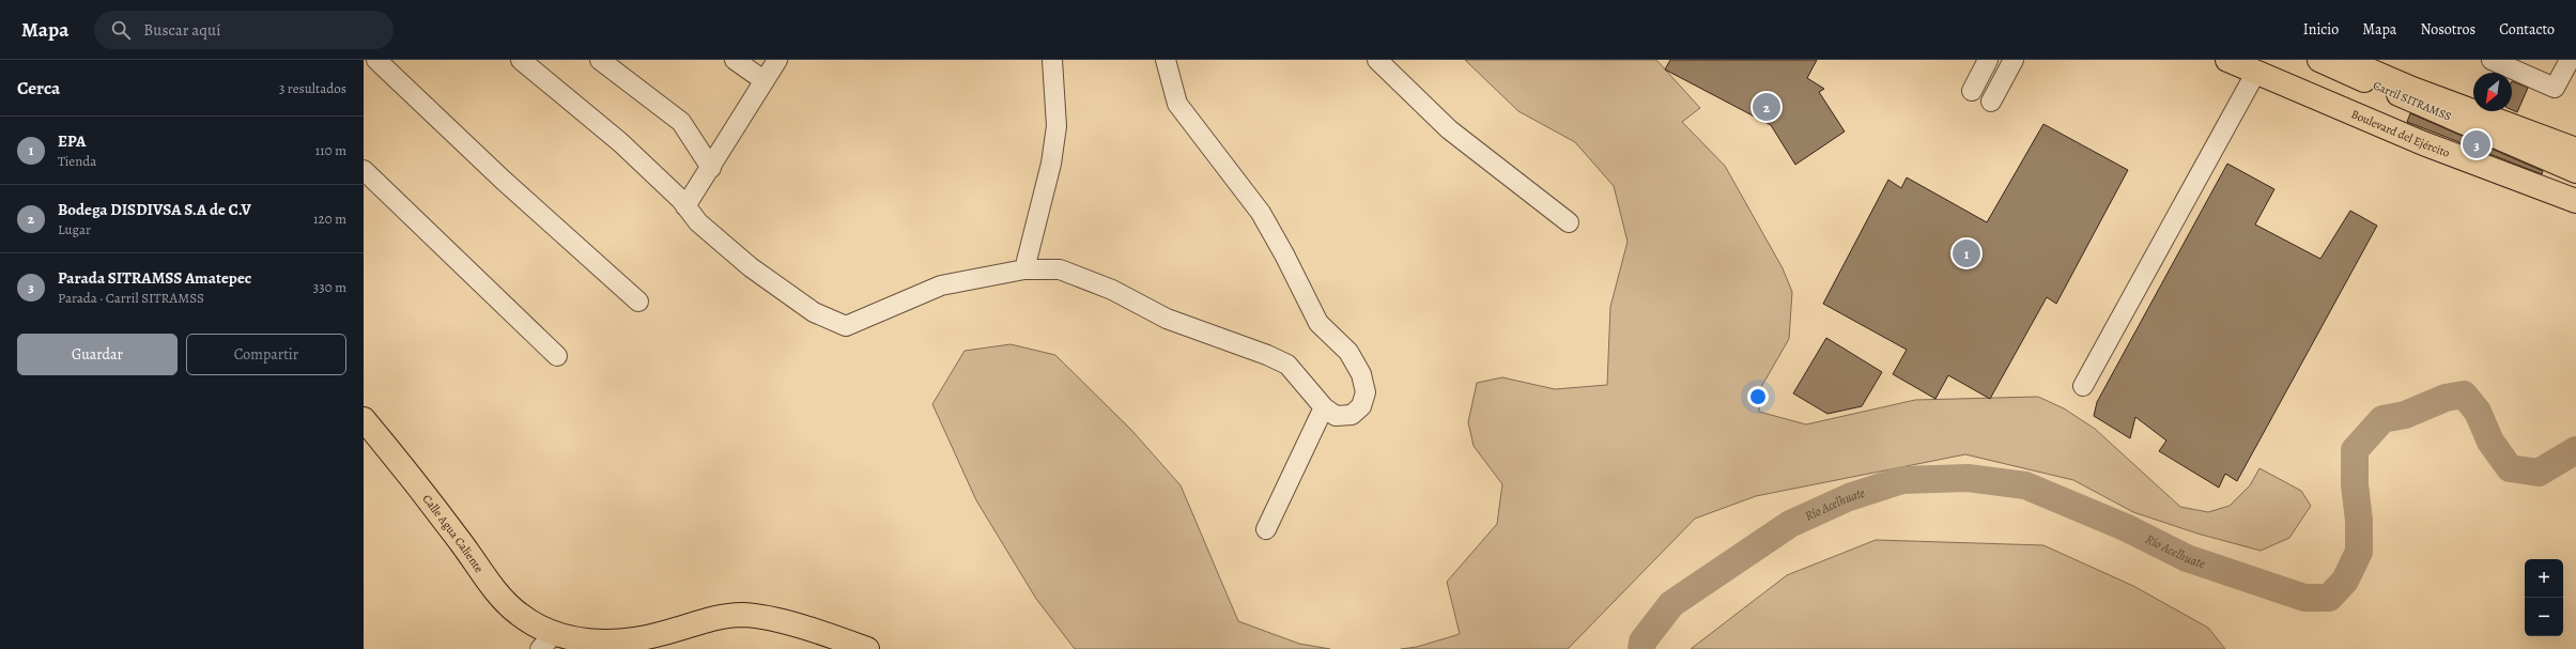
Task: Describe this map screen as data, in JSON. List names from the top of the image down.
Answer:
{
  "streets": {
    "main road": ["Carril SITRAMSS", "Boulevard del Ejército", "Calle Agua Caliente"]
  },
  "water": ["Río Acelhuate"],
  "north": "bottom left",
  "page": {
    "header": "Mapa",
    "search": "Buscar aquí",
    "nav": [
      "Inicio",
      "Mapa",
      "Nosotros",
      "Contacto"
    ],
    "heading": ["Cerca", "3 resultados"],
    "pins": ["2", "3", "1"],
    "list": [
      {
        "mark": "1",
        "name": "EPA",
        "note": "Tienda",
        "value": "110 m"
      },
      {
        "mark": "2",
        "name": "Bodega DISDIVSA S.A de C.V",
        "note": "Lugar",
        "value": "120 m"
      },
      {
        "mark": "3",
        "name": "Parada SITRAMSS Amatepec",
        "note": "Parada · Carril SITRAMSS",
        "value": "330 m"
      }
    ],
    "buttons": ["Guardar", "Compartir"],
    "map_buttons": ["+", "−"]
  }
}
